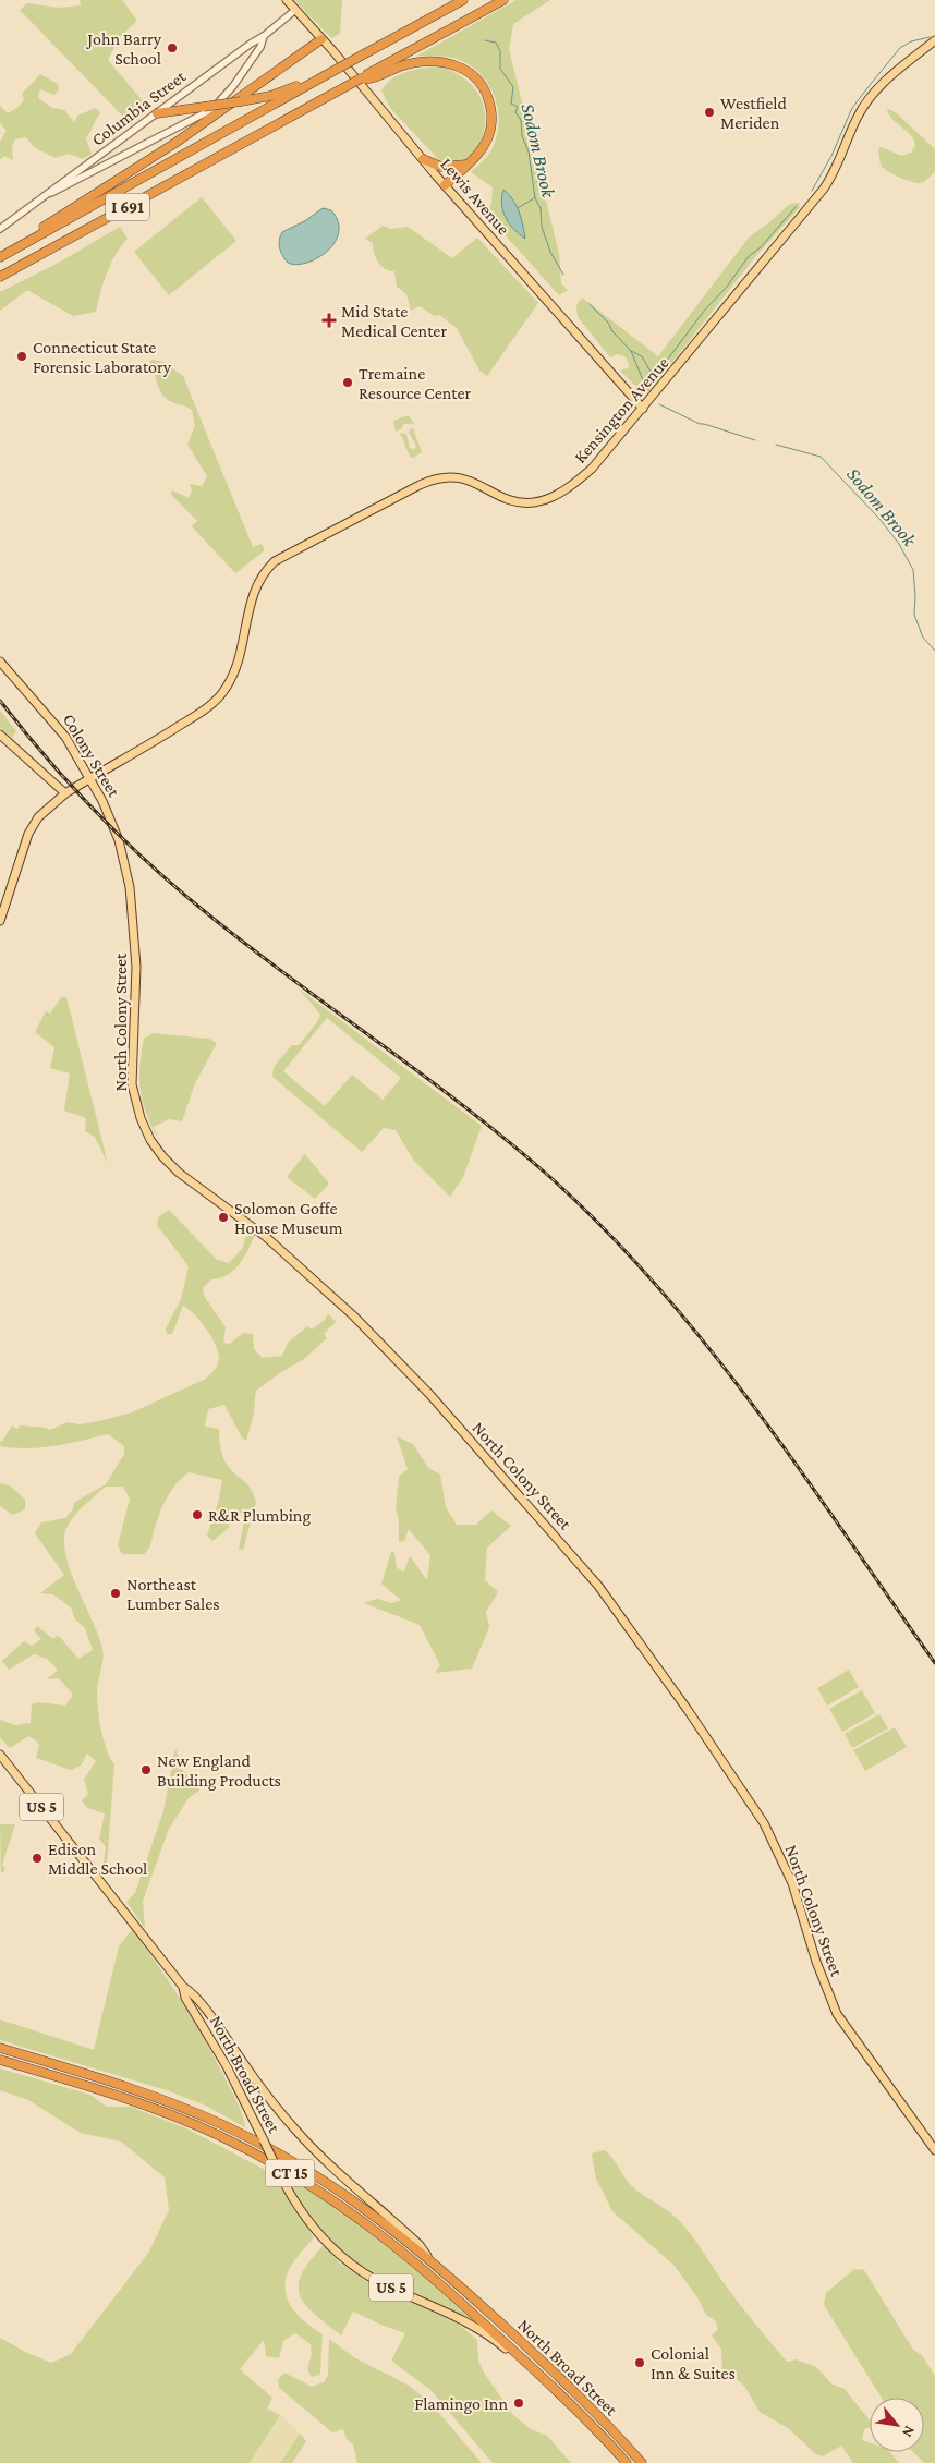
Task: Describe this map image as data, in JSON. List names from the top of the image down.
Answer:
{
  "streets": {
    "highway": [
      "I 691",
      "US 5",
      "North Broad Street",
      "CT 15"
    ],
    "main road": [
      "Lewis Avenue",
      "Kensington Avenue",
      "Colony Street",
      "North Colony Street"
    ],
    "street": ["Columbia Street"]
  },
  "crossings": [
    ["Columbia Street", "Lewis Avenue"],
    ["Lewis Avenue", "Kensington Avenue"],
    ["Kensington Avenue", "Colony Street"],
    ["Colony Street", "North Colony Street"],
    ["North Broad Street", "CT 15"]
  ],
  "water": ["Sodom Brook"],
  "places": {
    "other": [
      "John Barry School",
      "Westfield Meriden",
      "Connecticut State Forensic Laboratory",
      "Tremaine Resource Center",
      "Solomon Goffe House Museum",
      "R&R Plumbing",
      "Northeast Lumber Sales",
      "New England Building Products",
      "Edison Middle School",
      "Colonial Inn & Suites",
      "Flamingo Inn"
    ],
    "health": ["Mid State Medical Center"]
  },
  "north": "bottom right"
}
